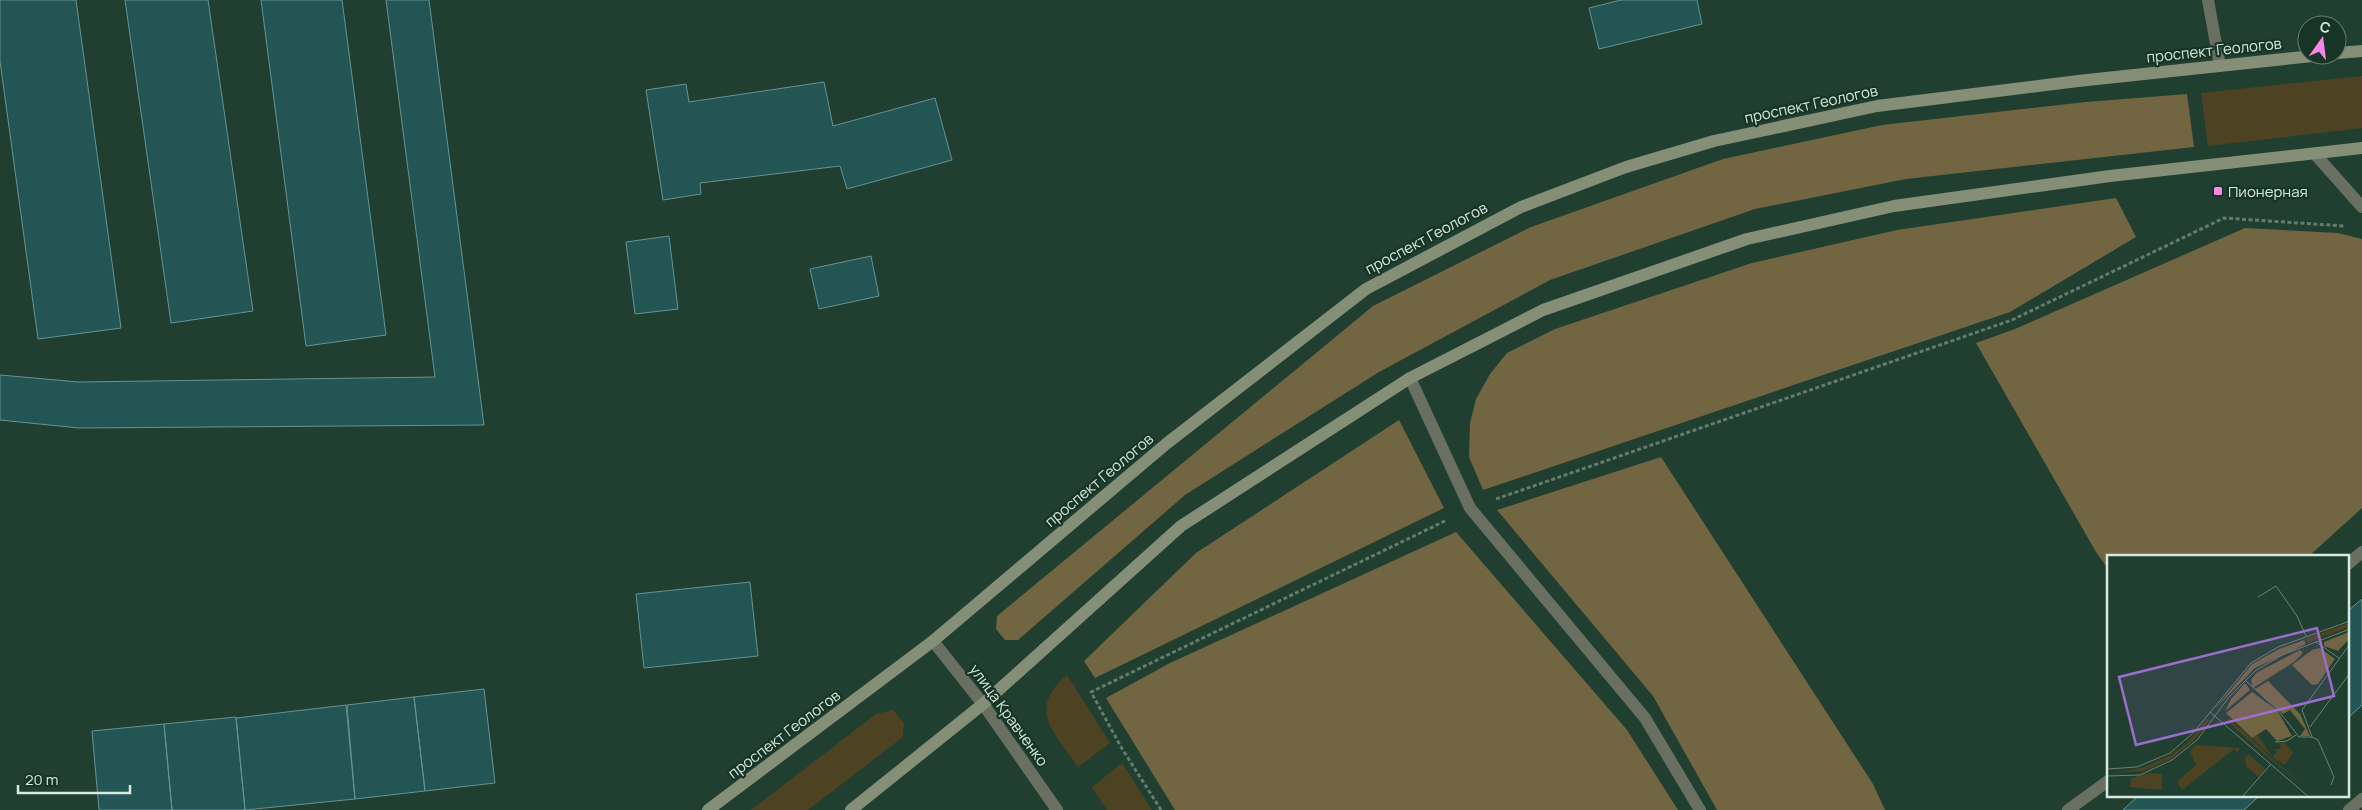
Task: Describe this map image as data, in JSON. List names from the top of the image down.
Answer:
{
  "streets": {
    "main road": ["проспект Геологов"],
    "street": ["улица Кравченко"]
  },
  "crossings": [
    ["проспект Геологов", "улица Кравченко"]
  ],
  "places": {
    "transit": ["Пионерная"]
  },
  "scale_bar": "20 m",
  "north": "top"
}
